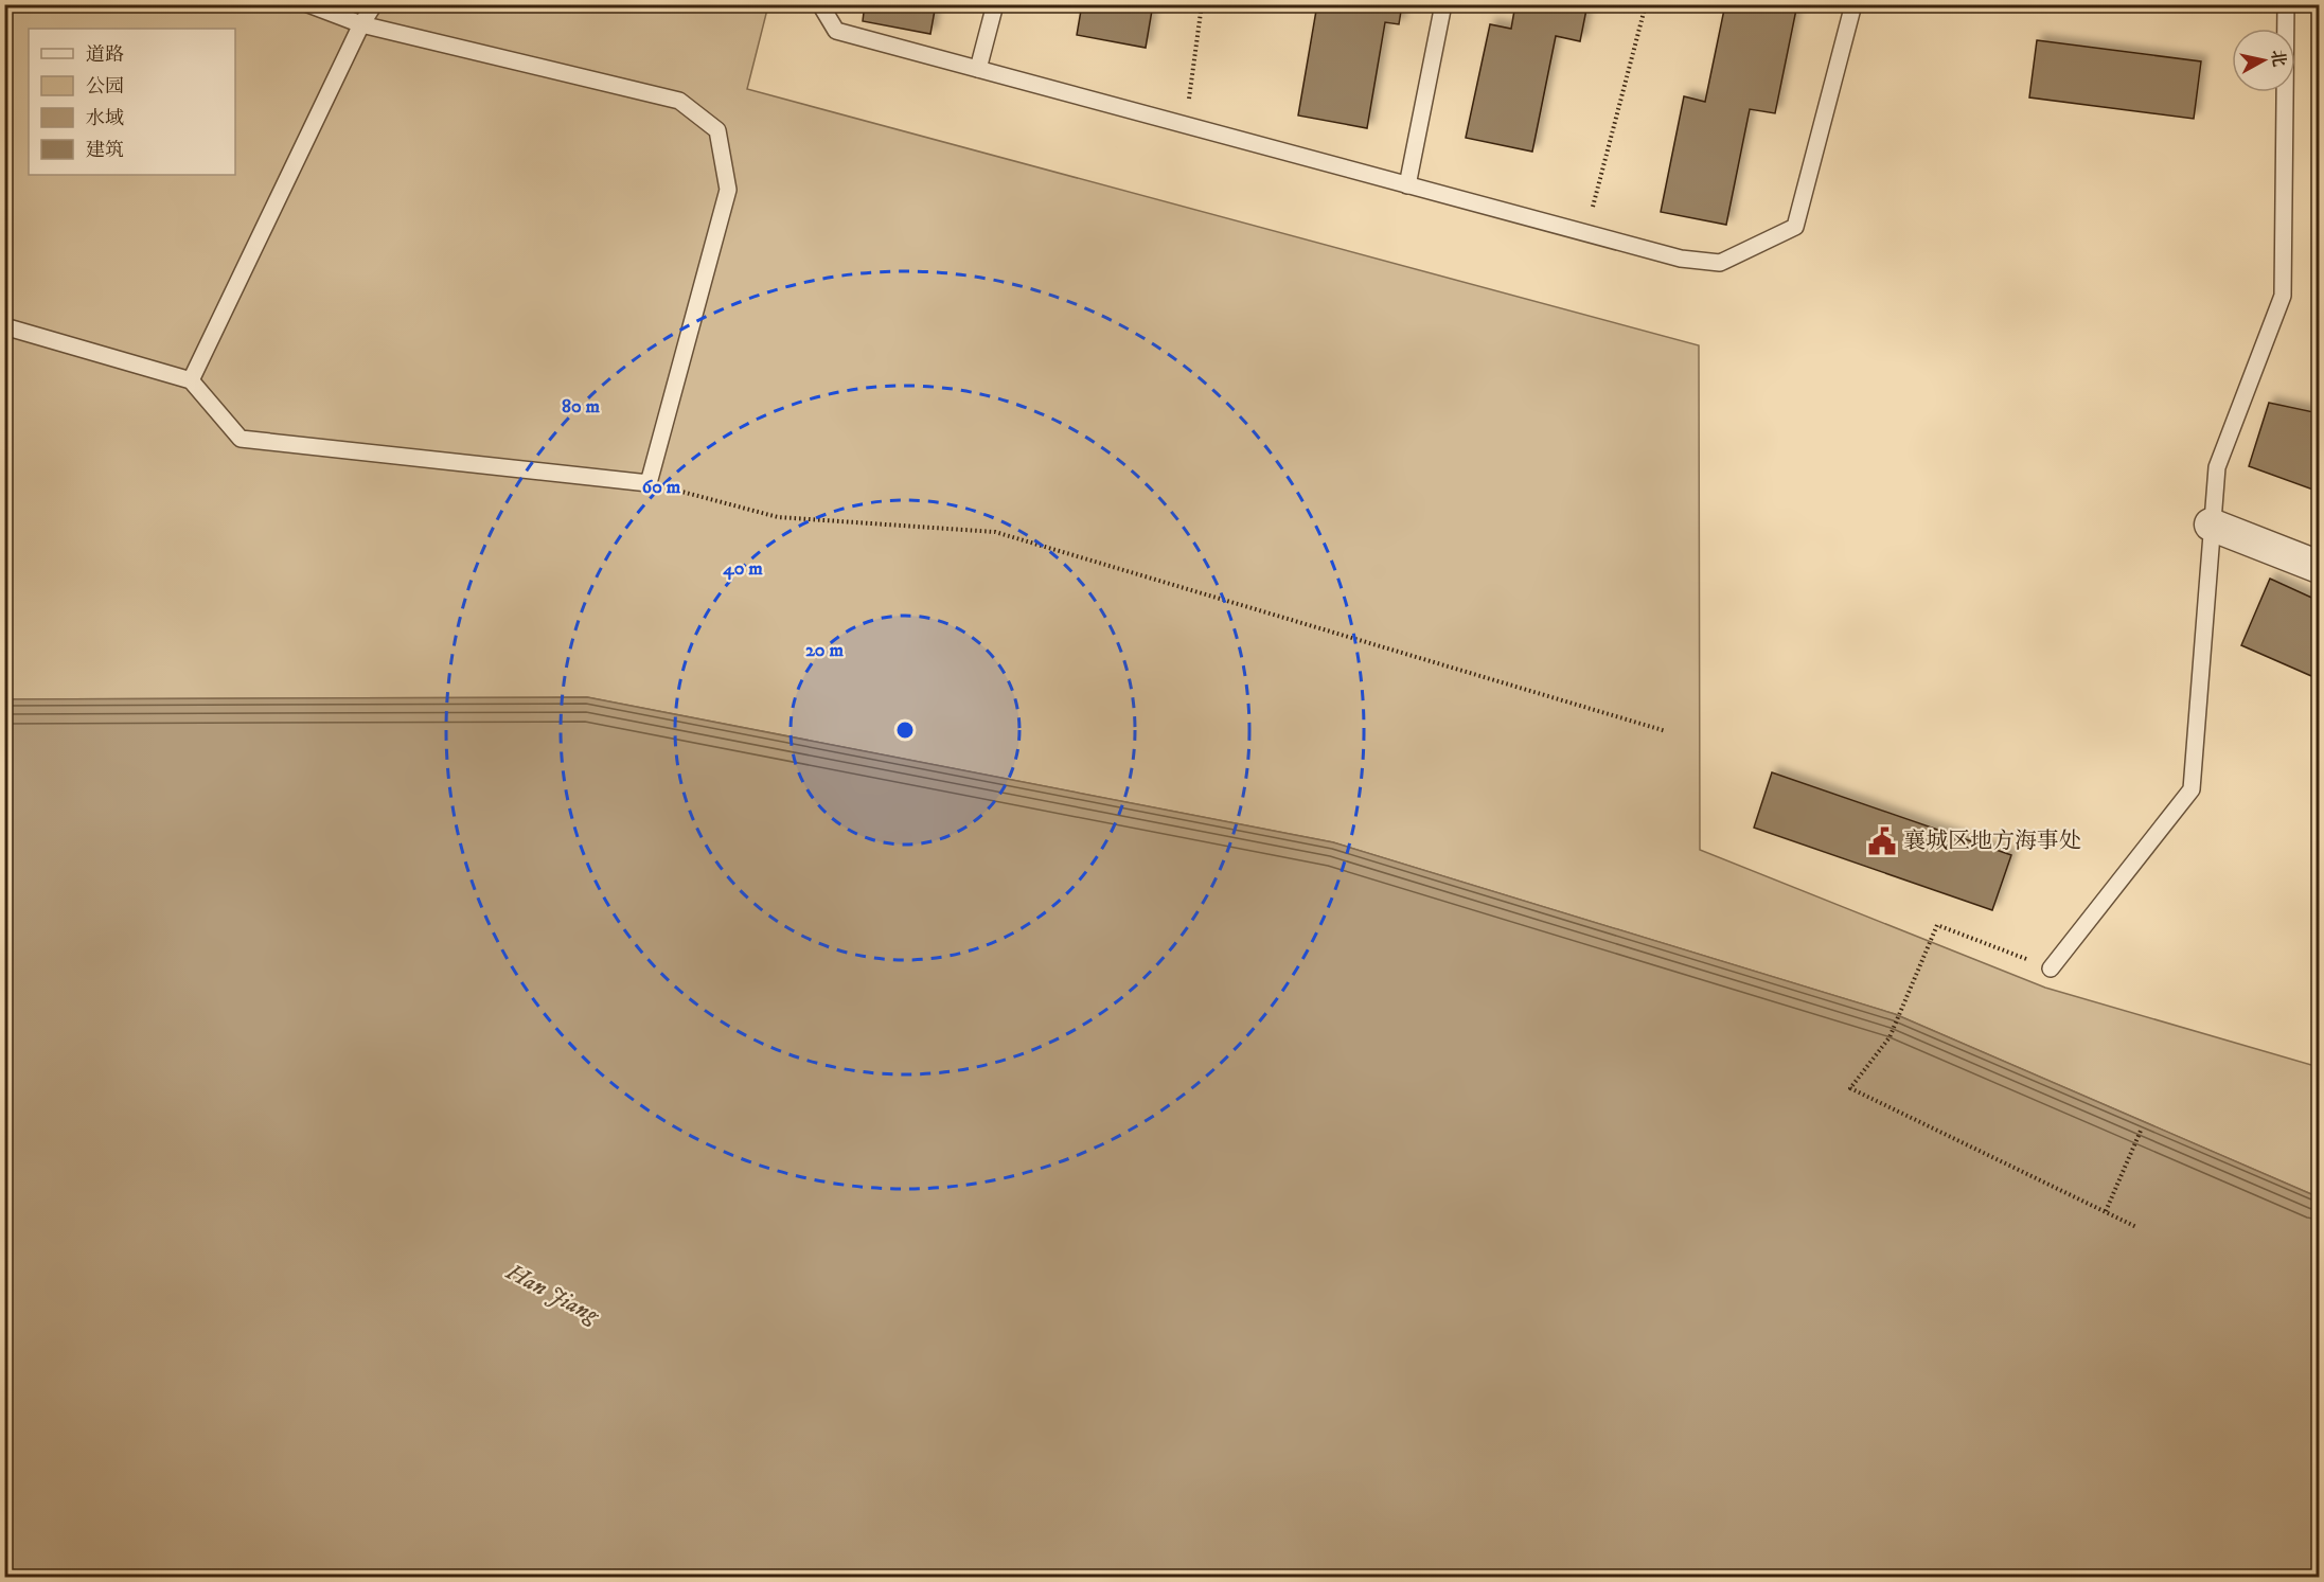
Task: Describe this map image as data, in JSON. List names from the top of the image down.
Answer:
{
  "water": ["Han Jiang"],
  "places": {
    "public building": ["襄城区地方海事处"]
  },
  "legend": [
    "道路",
    "公园",
    "水域",
    "建筑"
  ],
  "north": "right",
  "rings": [
    "80 m",
    "60 m",
    "40 m",
    "20 m"
  ]
}
